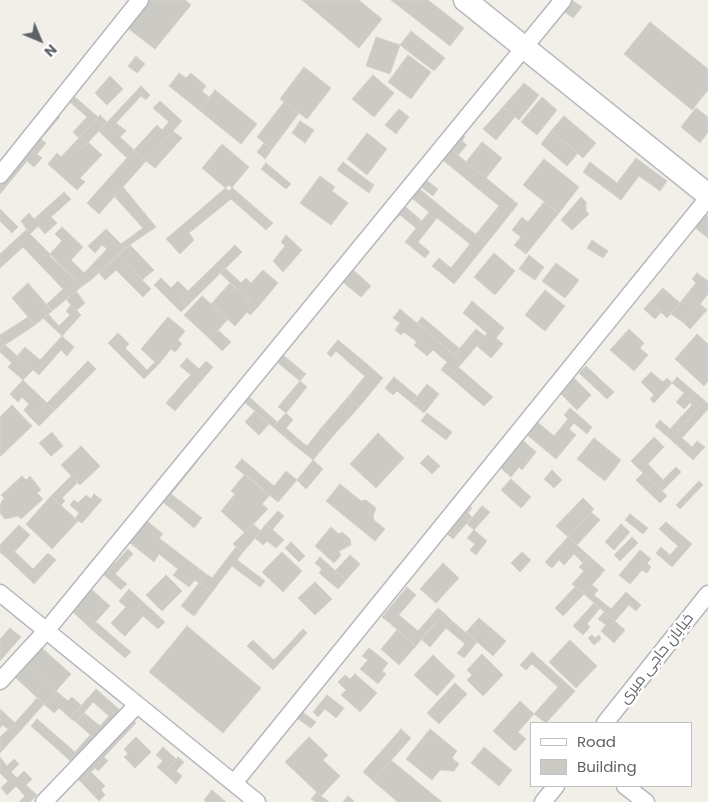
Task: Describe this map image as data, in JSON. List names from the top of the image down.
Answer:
{
  "streets": {
    "street": ["خیابان حاجی میری"]
  },
  "legend": ["Road", "Building"],
  "north": "bottom right"
}
